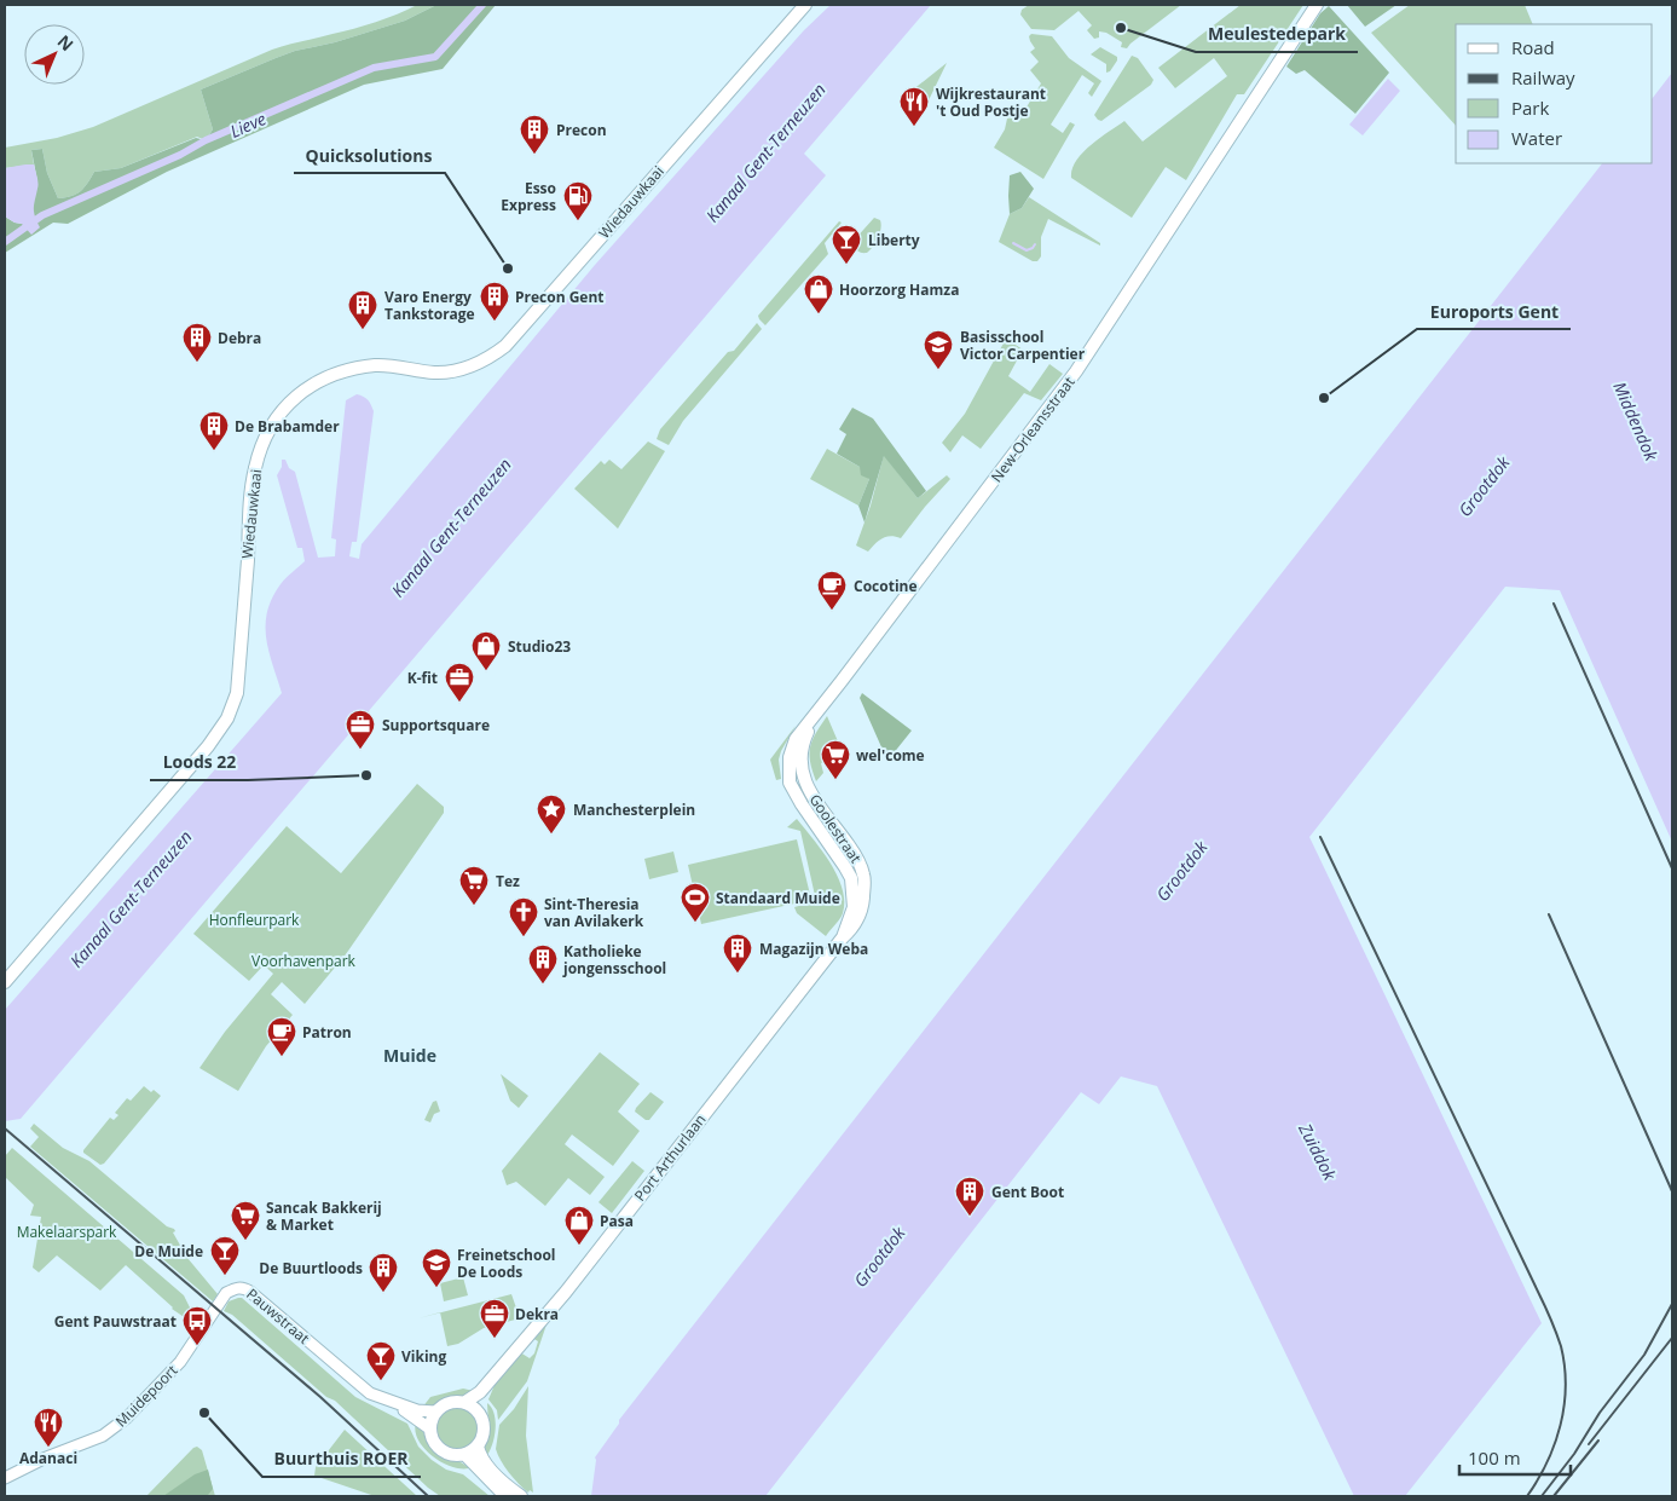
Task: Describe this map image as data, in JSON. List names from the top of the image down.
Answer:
{
  "streets": {
    "main road": [
      "Wiedauwkaai",
      "New-Orleansstraat",
      "Goolestraat",
      "Port Arthurlaan"
    ],
    "street": ["Pauwstraat", "Muidepoort"]
  },
  "crossings": [
    ["New-Orleansstraat", "Goolestraat"],
    ["Goolestraat", "Port Arthurlaan"],
    ["Port Arthurlaan", "Pauwstraat"],
    ["Pauwstraat", "Muidepoort"]
  ],
  "districts": ["Muide"],
  "water": [
    "Lieve",
    "Kanaal Gent-Terneuzen",
    "Middendok",
    "Grootdok",
    "Zuiddok"
  ],
  "parks": ["Honfleurpark", "Voorhavenpark", "Makelaarspark"],
  "places": {
    "other": [
      "Meulestedepark",
      "Quicksolutions",
      "Euroports Gent",
      "Loods 22",
      "Buurthuis ROER"
    ],
    "restaurant": ["Wijkrestaurant 't Oud Postje", "Adanaci"],
    "building": [
      "Precon",
      "Precon Gent",
      "Varo Energy Tankstorage",
      "Debra",
      "De Brabamder",
      "Magazijn Weba",
      "Katholieke jongensschool",
      "Gent Boot",
      "De Buurtloods"
    ],
    "fuel station": ["Esso Express"],
    "bar": ["Liberty", "De Muide", "Viking"],
    "shop": ["Hoorzorg Hamza", "Studio23", "Pasa"],
    "school or university": ["Basisschool Victor Carpentier", "Freinetschool De Loods"],
    "cafe": ["Cocotine", "Patron"],
    "office": ["K-fit", "Supportsquare", "Dekra"],
    "supermarket": ["wel'come", "Tez", "Sancak Bakkerij & Market"],
    "place": ["Manchesterplein"],
    "sports": ["Standaard Muide"],
    "church": ["Sint-Theresia van Avilakerk"],
    "bus stop": ["Gent Pauwstraat"]
  },
  "legend": [
    "Road",
    "Railway",
    "Park",
    "Water"
  ],
  "scale_bar": "100 m",
  "north": "top right"
}
